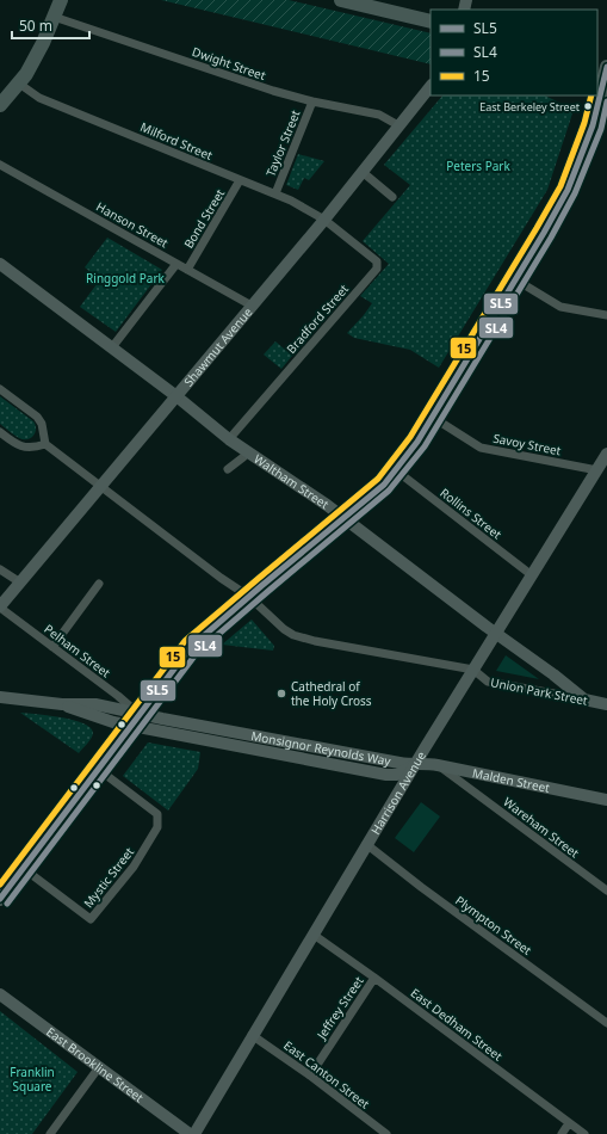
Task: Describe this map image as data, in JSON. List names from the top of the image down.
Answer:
{
  "streets": {
    "main road": [
      "Shawmut Avenue",
      "Waltham Street",
      "Union Park Street",
      "Monsignor Reynolds Way",
      "Malden Street",
      "Harrison Avenue",
      "East Brookline Street"
    ],
    "street": [
      "Dwight Street",
      "Milford Street",
      "Taylor Street",
      "Bond Street",
      "Hanson Street",
      "Bradford Street",
      "Savoy Street",
      "Rollins Street",
      "Pelham Street",
      "Wareham Street",
      "Mystic Street",
      "Plympton Street",
      "Jeffrey Street",
      "East Dedham Street",
      "East Canton Street"
    ]
  },
  "crossings": [
    ["Dwight Street", "Taylor Street"],
    ["Dwight Street", "Shawmut Avenue"],
    ["Milford Street", "Taylor Street"],
    ["Milford Street", "Bond Street"],
    ["Milford Street", "Bradford Street"],
    ["Milford Street", "Shawmut Avenue"],
    ["Bond Street", "Hanson Street"],
    ["Hanson Street", "Shawmut Avenue"],
    ["Bradford Street", "Shawmut Avenue"],
    ["Bradford Street", "Waltham Street"],
    ["Shawmut Avenue", "Waltham Street"],
    ["Shawmut Avenue", "Pelham Street"],
    ["Shawmut Avenue", "Union Park Street"],
    ["Savoy Street", "Harrison Avenue"],
    ["Waltham Street", "Union Park Street"],
    ["Waltham Street", "Harrison Avenue"],
    ["Rollins Street", "Harrison Avenue"],
    ["Pelham Street", "Monsignor Reynolds Way"],
    ["Union Park Street", "Harrison Avenue"],
    ["Monsignor Reynolds Way", "Malden Street"],
    ["Monsignor Reynolds Way", "Harrison Avenue"],
    ["Malden Street", "Harrison Avenue"],
    ["Malden Street", "Wareham Street"],
    ["Harrison Avenue", "Plympton Street"],
    ["Harrison Avenue", "East Dedham Street"],
    ["Harrison Avenue", "East Canton Street"],
    ["Jeffrey Street", "East Dedham Street"],
    ["Jeffrey Street", "East Canton Street"]
  ],
  "parks": ["Peters Park", "Ringgold Park", "Franklin Square"],
  "places": ["East Berkeley Street", "Cathedral of the Holy Cross"],
  "lines": ["transit line SL5", "transit line 15", "transit line SL4"],
  "legend": ["SL5", "SL4", "15"],
  "scale_bar": "50 m"
}
